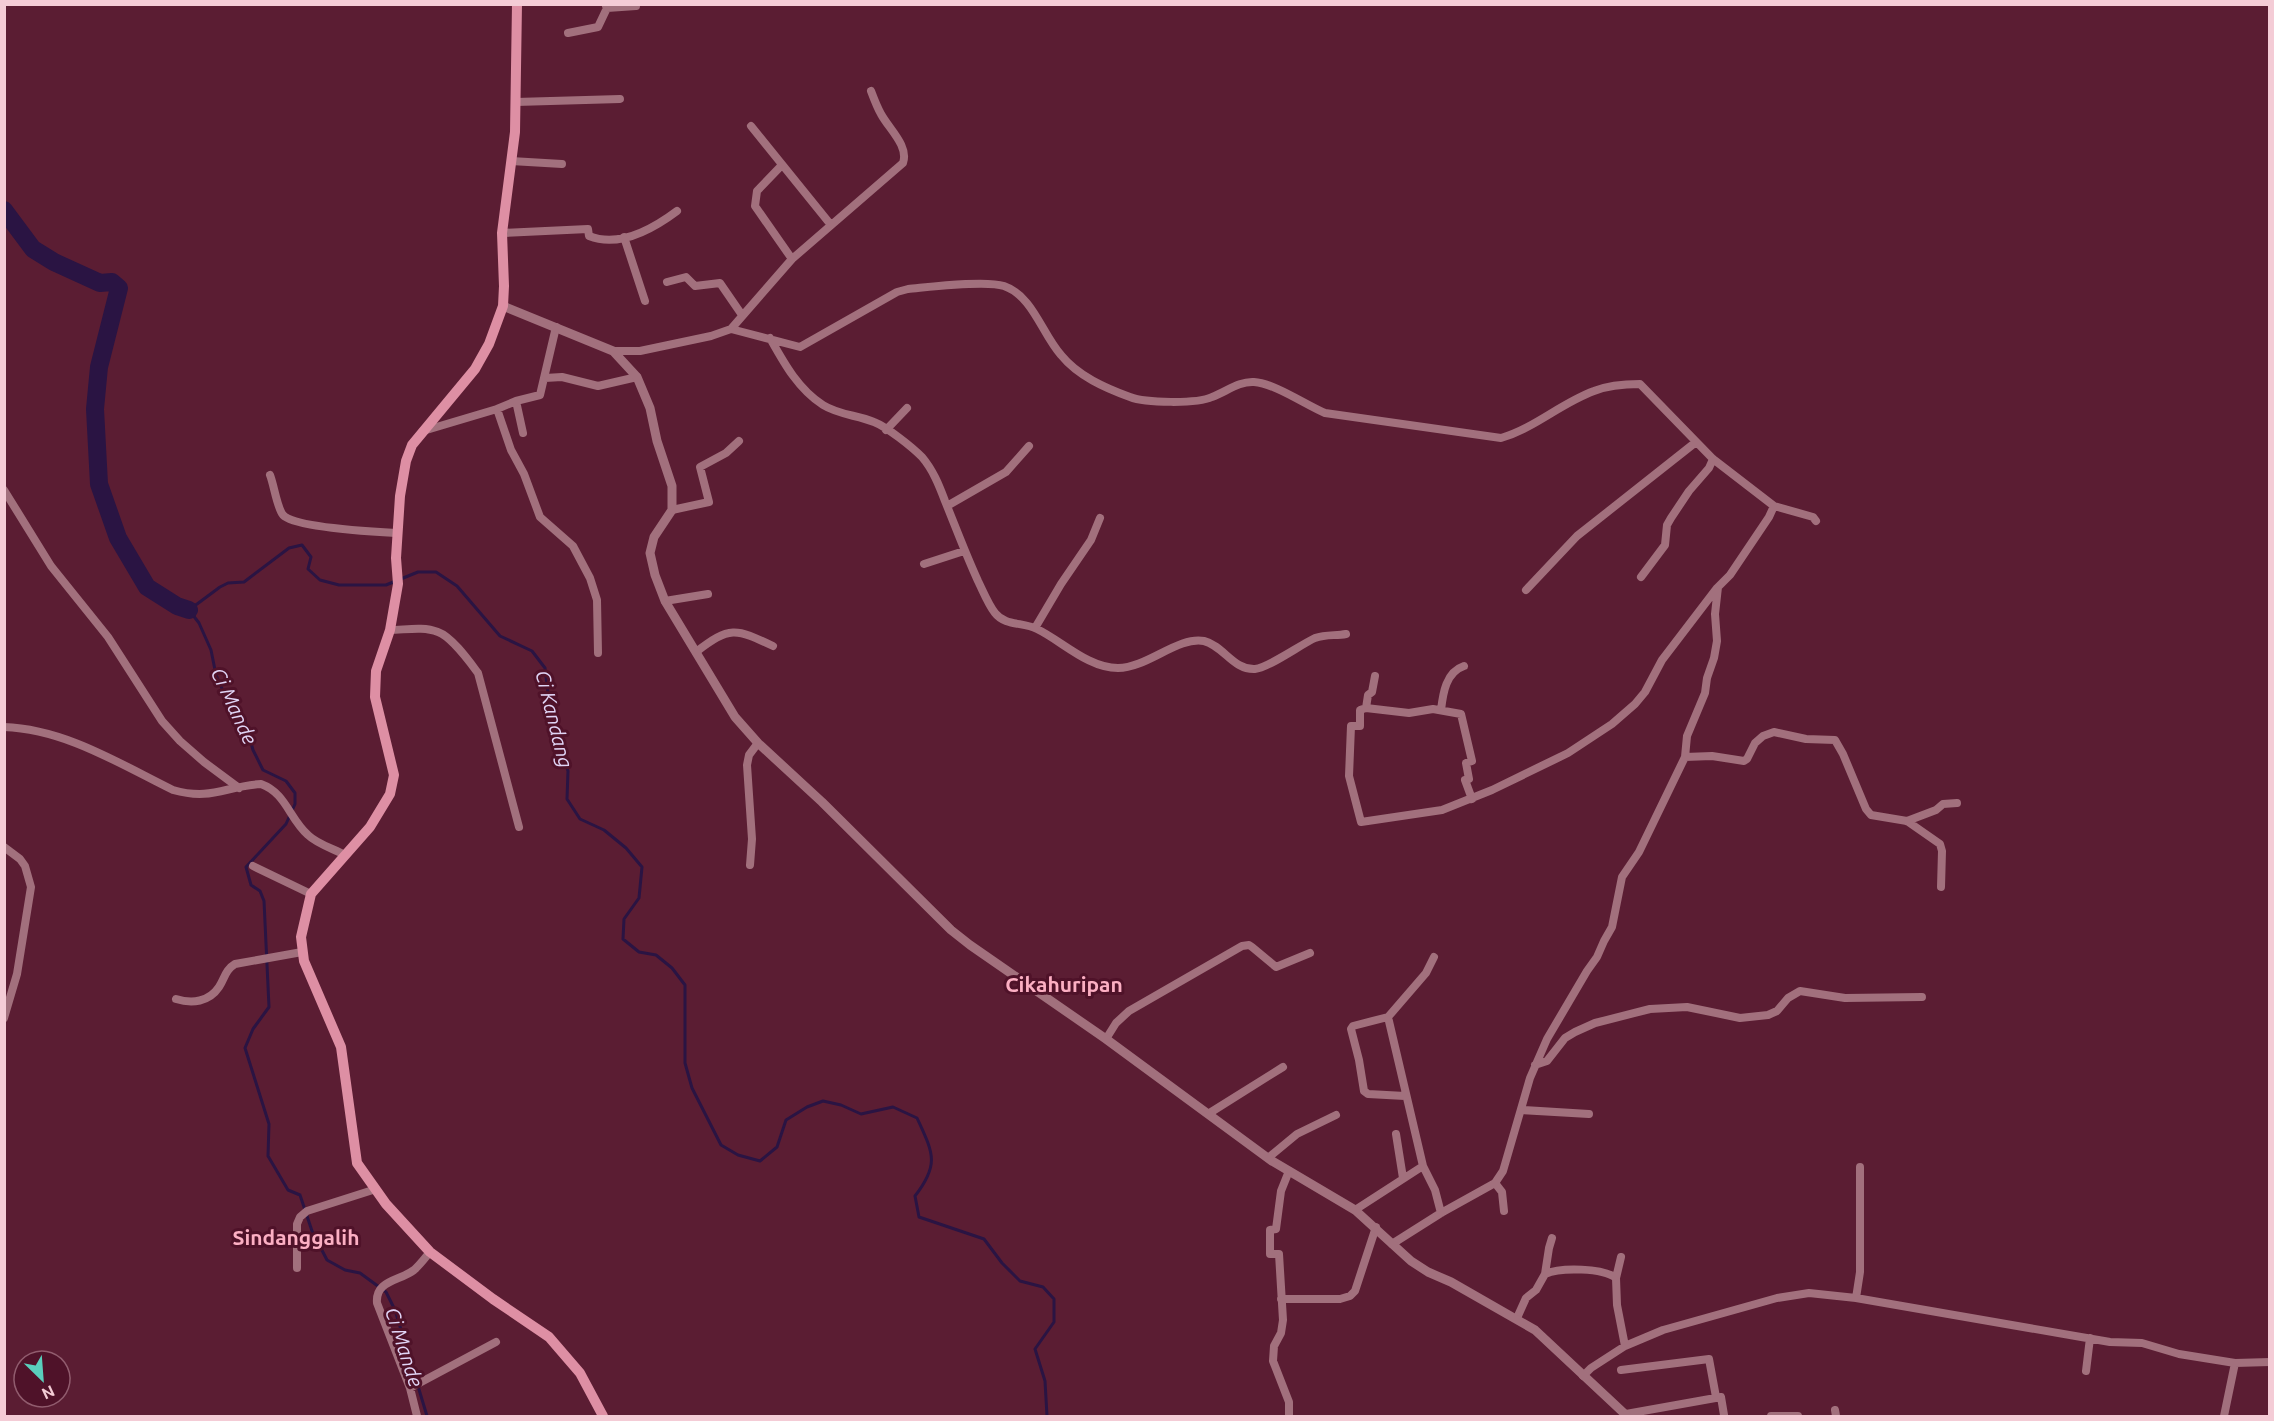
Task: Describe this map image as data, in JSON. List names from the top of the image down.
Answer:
{
  "districts": ["Cikahuripan", "Sindanggalih"],
  "water": ["Ci Mande", "Ci Kandang"],
  "north": "bottom right"
}
